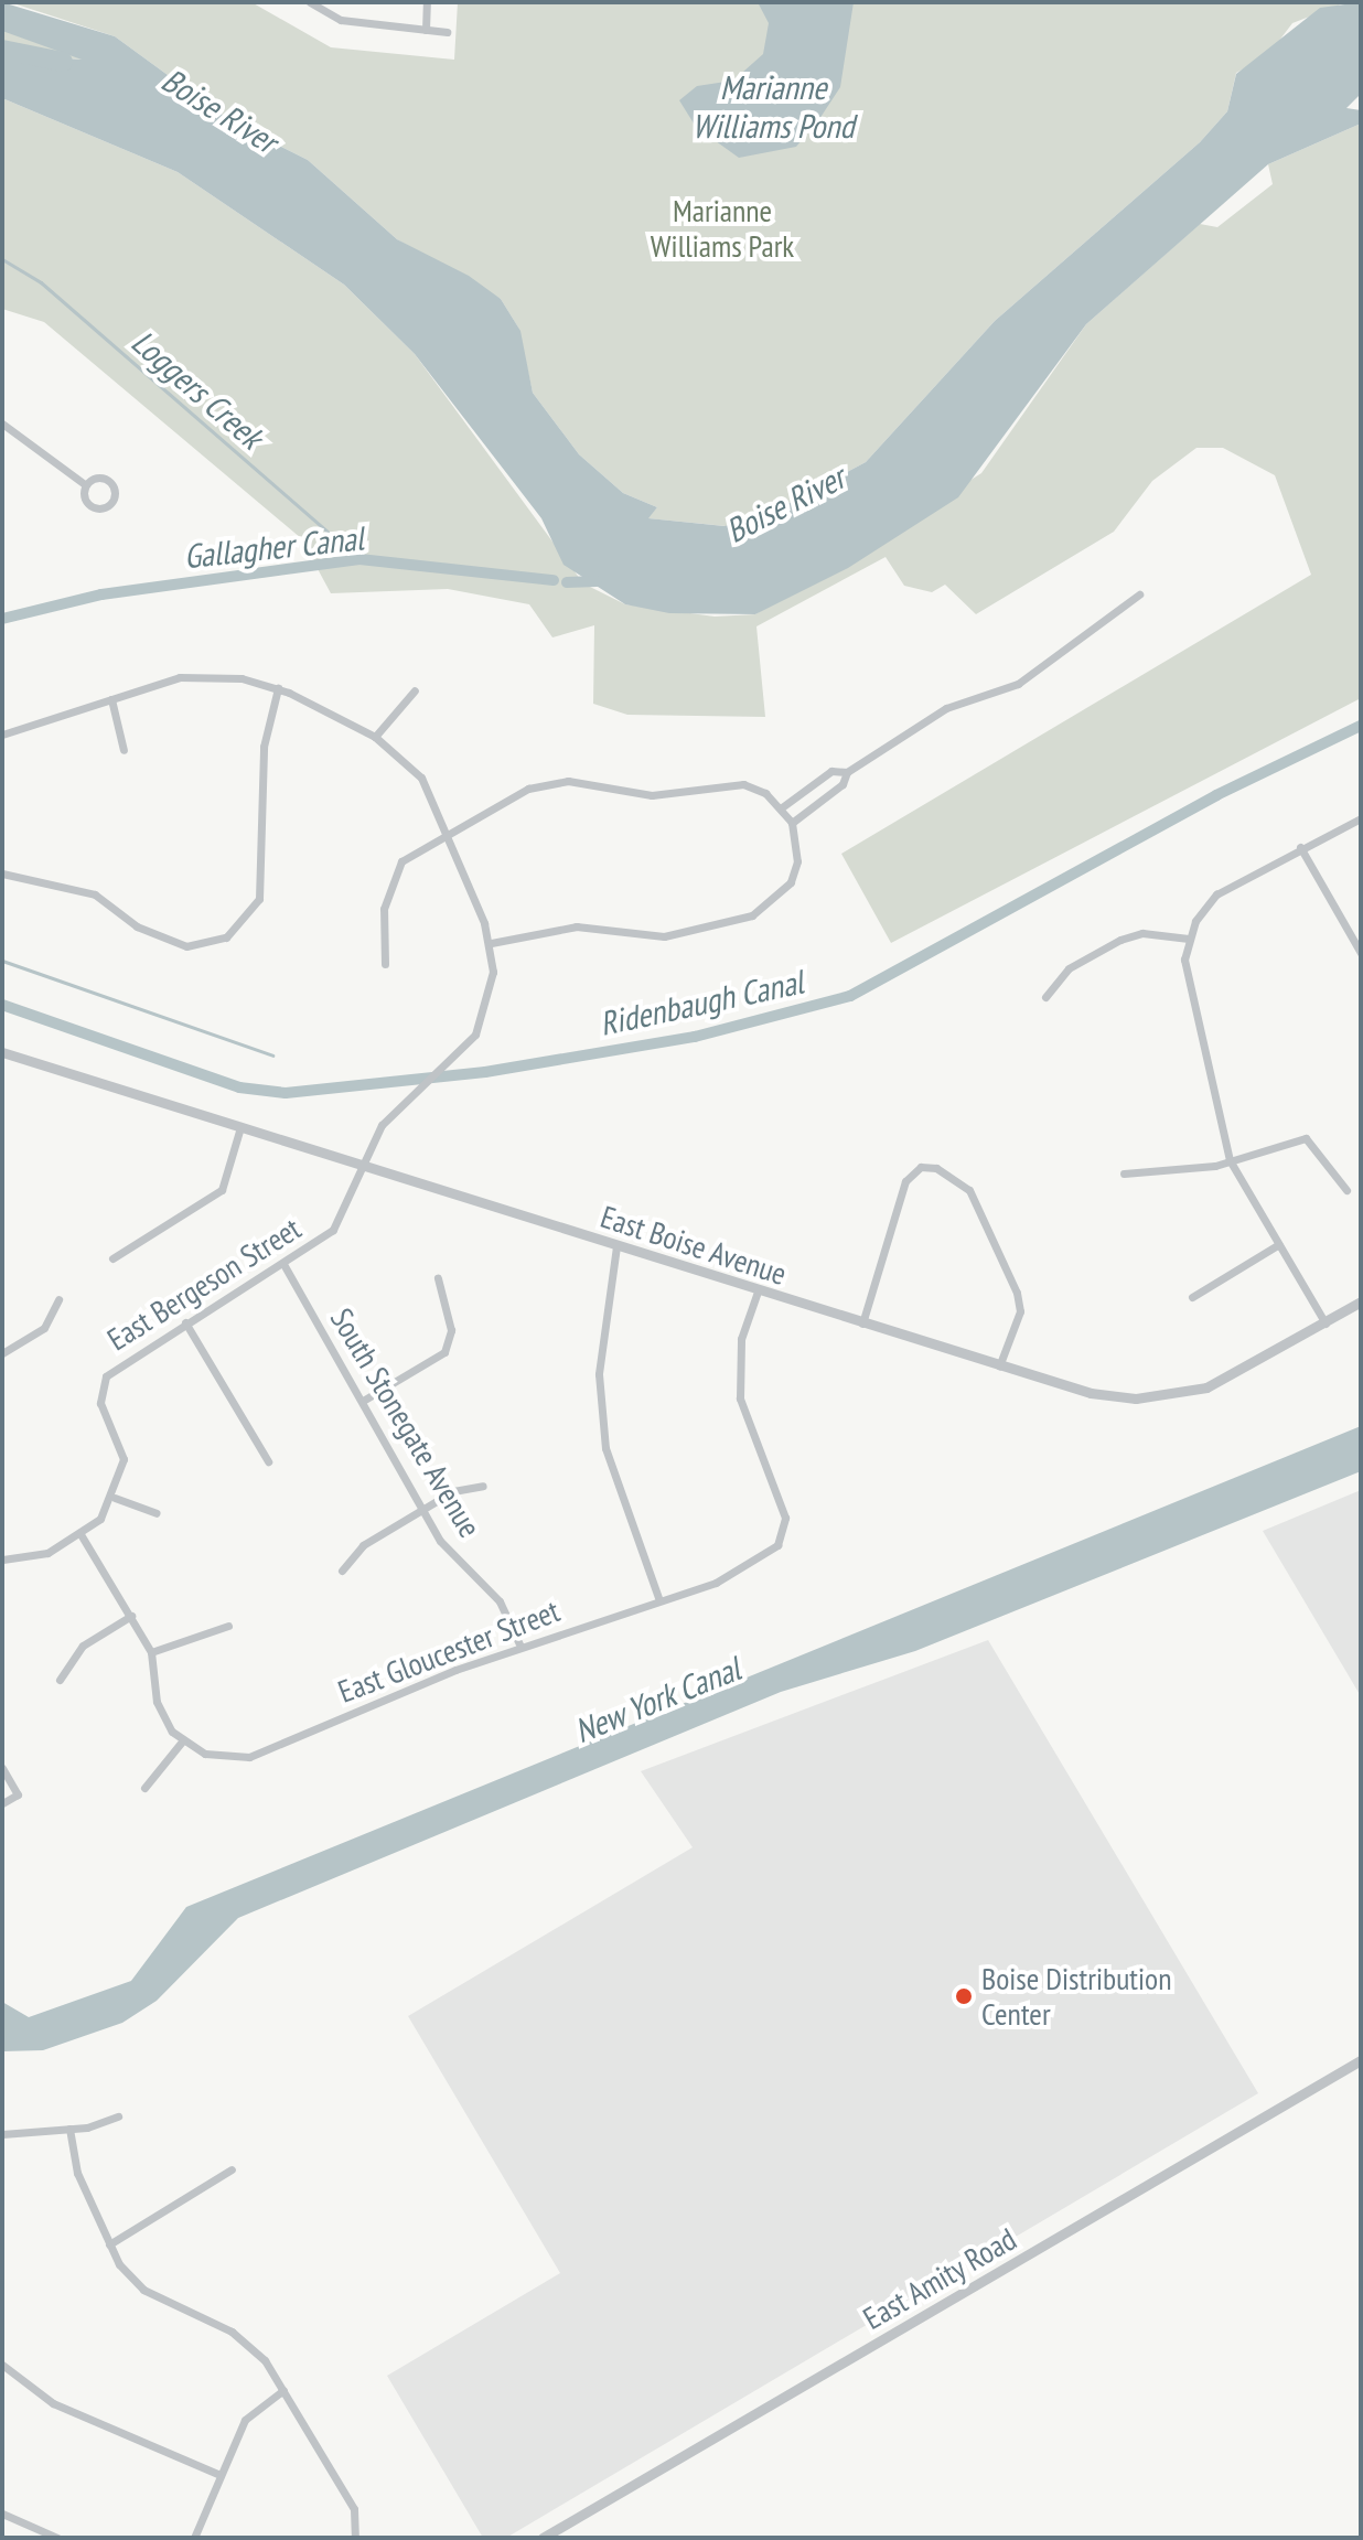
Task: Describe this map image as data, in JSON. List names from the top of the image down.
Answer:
{
  "streets": {
    "street": [
      "East Boise Avenue",
      "East Bergeson Street",
      "South Stonegate Avenue",
      "East Gloucester Street",
      "East Amity Road"
    ]
  },
  "crossings": [
    ["East Boise Avenue", "East Bergeson Street"],
    ["East Boise Avenue", "East Gloucester Street"],
    ["East Bergeson Street", "South Stonegate Avenue"],
    ["South Stonegate Avenue", "East Gloucester Street"]
  ],
  "water": [
    "Marianne Williams Pond",
    "Boise River",
    "Loggers Creek",
    "Gallagher Canal",
    "Ridenbaugh Canal",
    "New York Canal"
  ],
  "parks": ["Marianne Williams Park"],
  "places": ["Boise Distribution Center"]
}
